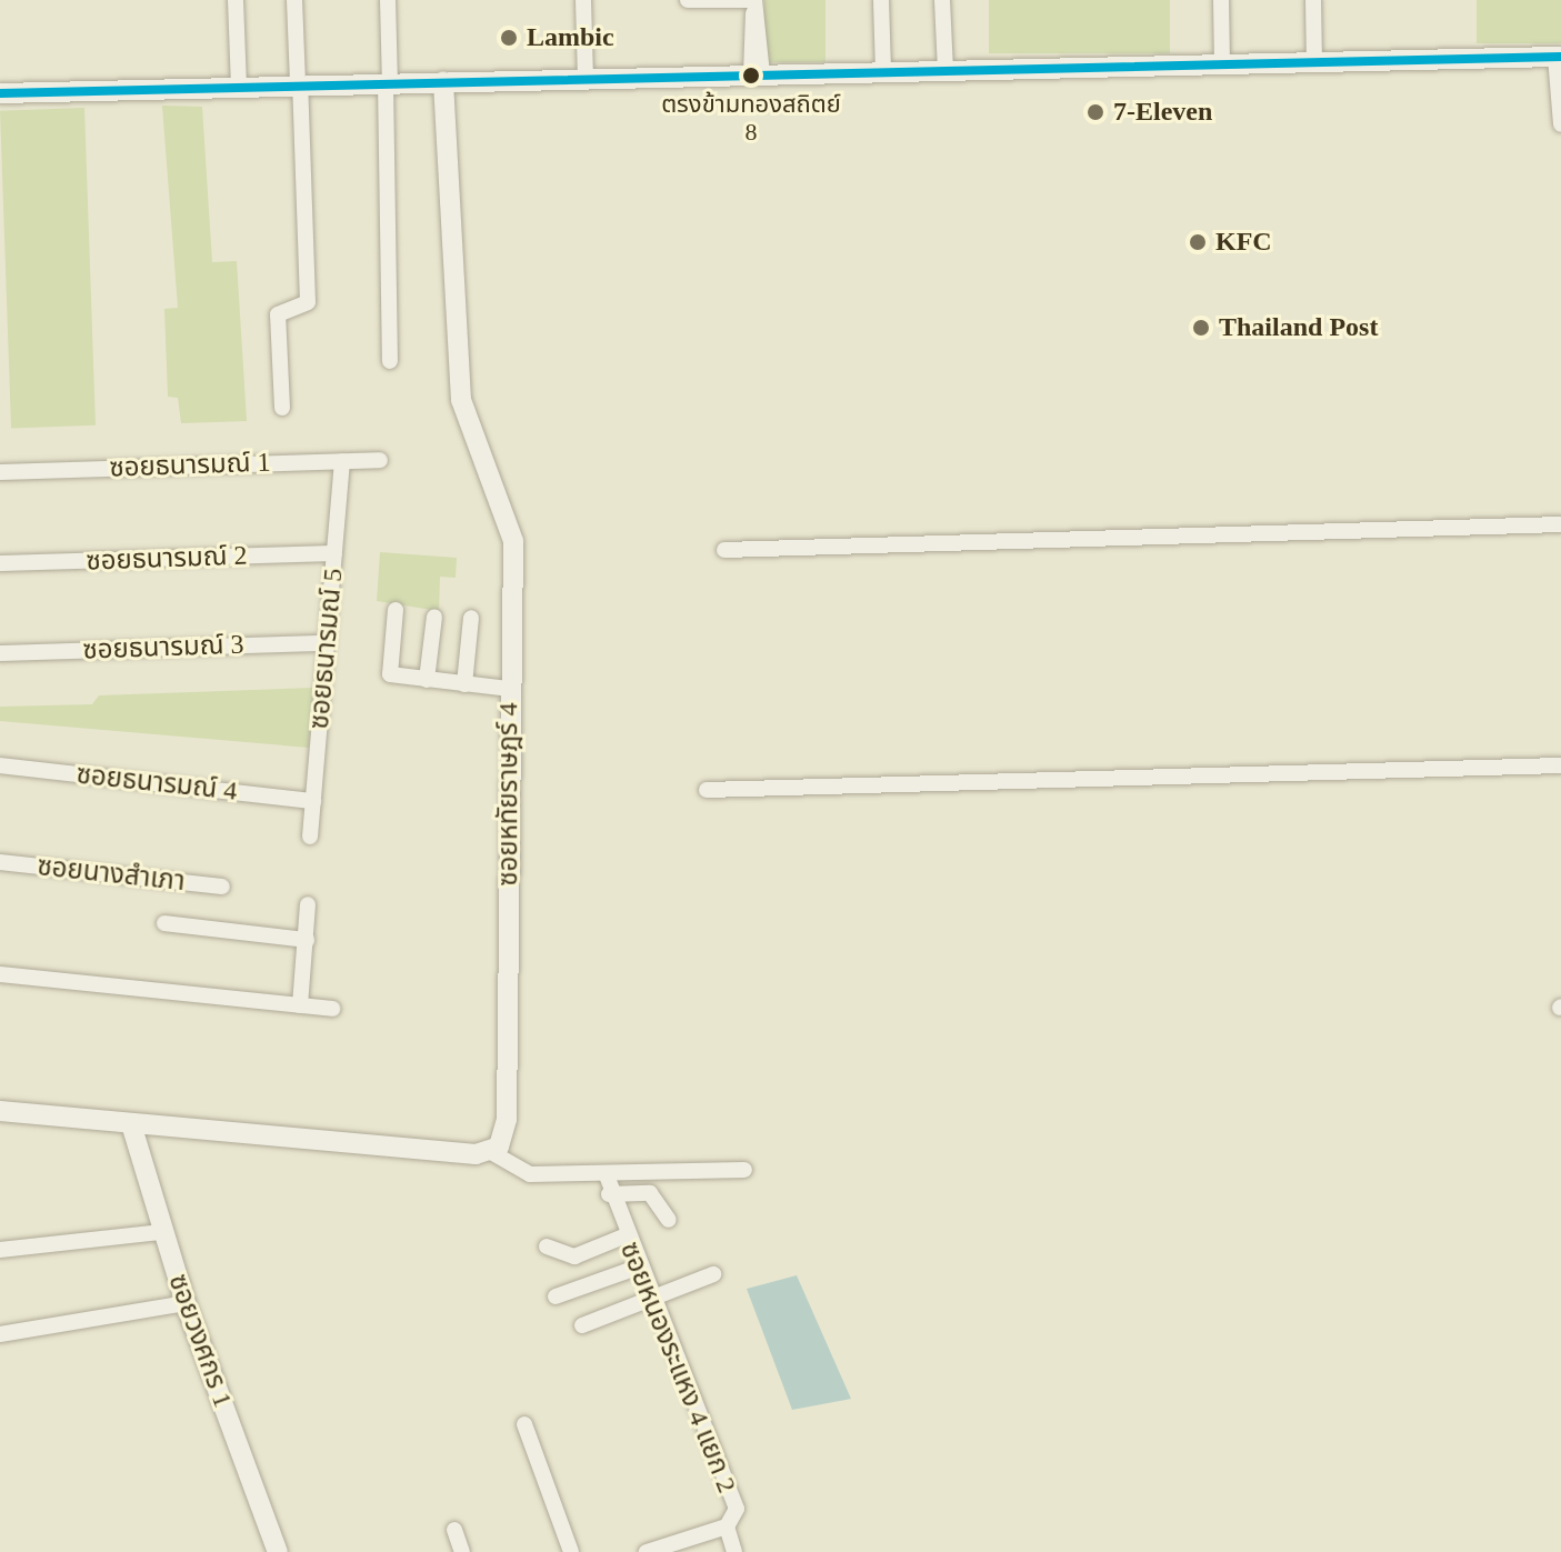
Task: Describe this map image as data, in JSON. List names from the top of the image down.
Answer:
{
  "streets": {
    "street": [
      "ซอยธนารมณ์ 1",
      "ซอยธนารมณ์ 2",
      "ซอยธนารมณ์ 3",
      "ซอยธนารมณ์ 5",
      "ซอยธนารมณ์ 4",
      "ซอยหทัยราษฎร์ 4",
      "ซอยนางสำเภา",
      "ซอยวงศกร 1",
      "ซอยหนองระแหง 4 แยก 2"
    ]
  },
  "crossings": [
    ["ซอยธนารมณ์ 1", "ซอยธนารมณ์ 5"],
    ["ซอยธนารมณ์ 2", "ซอยธนารมณ์ 5"],
    ["ซอยธนารมณ์ 3", "ซอยธนารมณ์ 5"],
    ["ซอยธนารมณ์ 5", "ซอยธนารมณ์ 4"]
  ],
  "places": [
    "Lambic",
    "ตรงข้ามทองสถิตย์ 8",
    "7-Eleven",
    "KFC",
    "Thailand Post"
  ]
}
